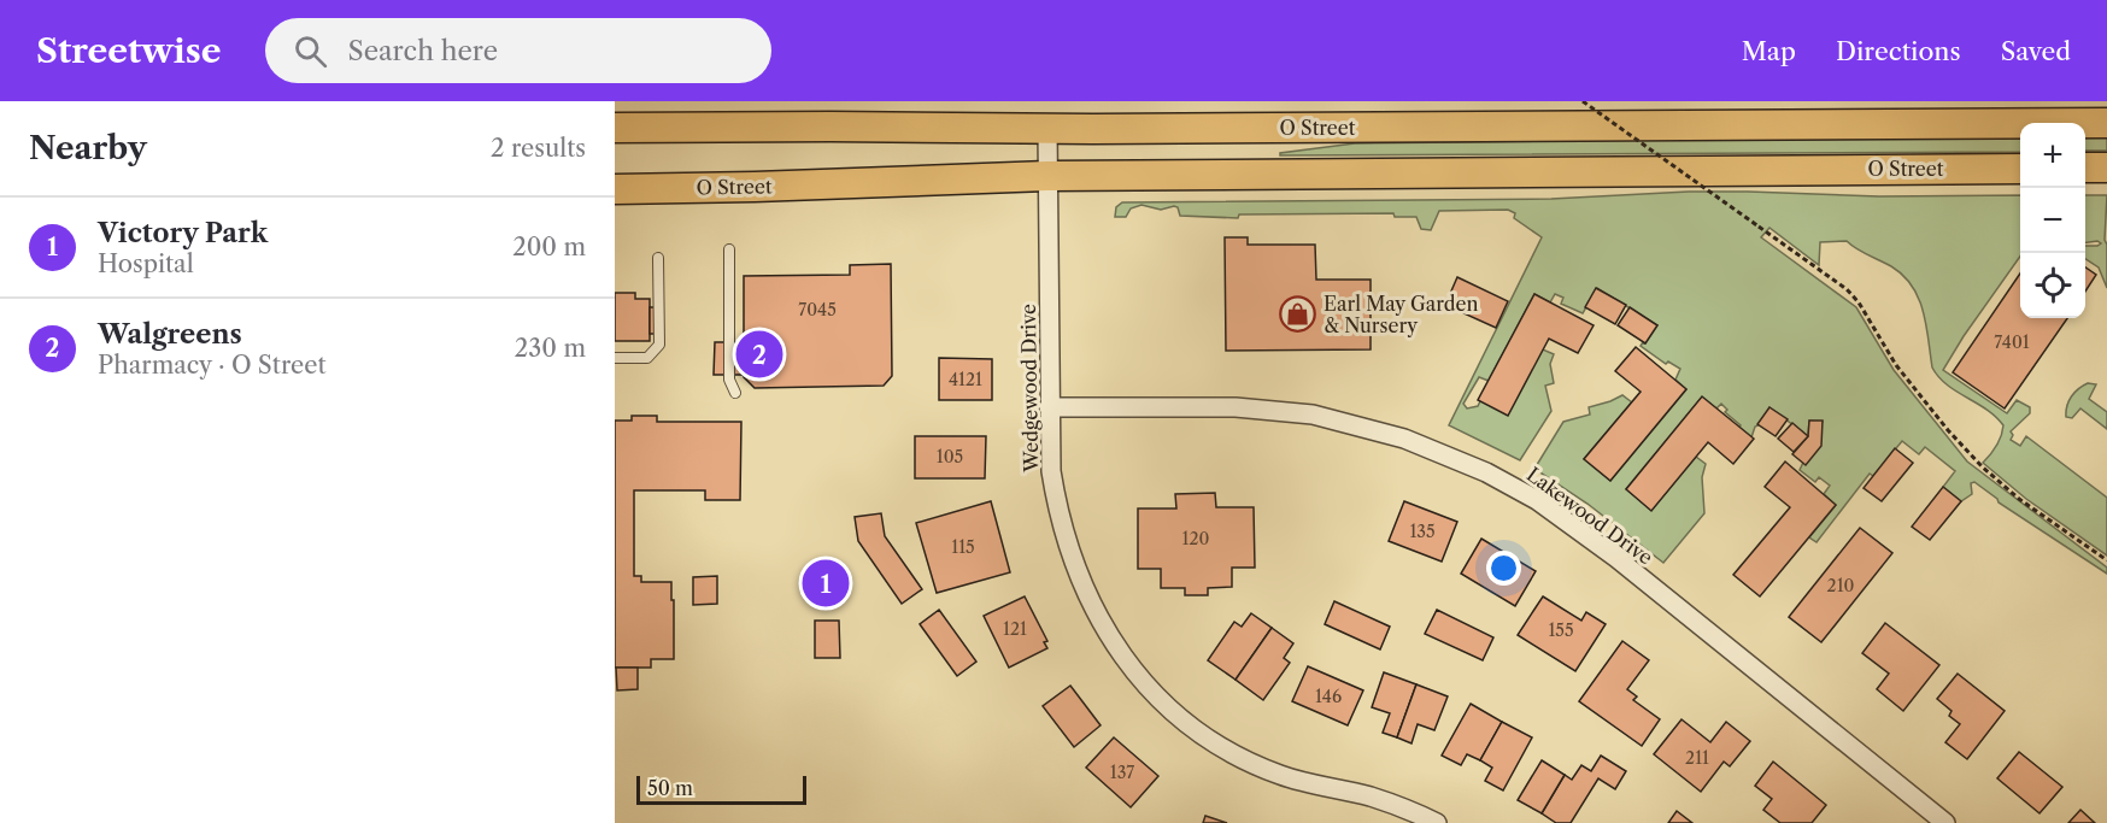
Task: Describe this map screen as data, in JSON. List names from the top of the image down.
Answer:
{
  "streets": {
    "main road": ["O Street"],
    "street": ["Wedgewood Drive", "Lakewood Drive"]
  },
  "crossings": [
    ["O Street", "Wedgewood Drive"],
    ["Wedgewood Drive", "Lakewood Drive"]
  ],
  "places": {
    "shop": ["Earl May Garden & Nursery"]
  },
  "house_numbers": [
    "7045",
    "7401",
    "4121",
    "105",
    "135",
    "120",
    "115",
    "210",
    "121",
    "155",
    "146",
    "211",
    "137"
  ],
  "scale_bar": "50 m",
  "page": {
    "header": "Streetwise",
    "search": "Search here",
    "nav": ["Map", "Directions", "Saved"],
    "heading": ["Nearby", "2 results"],
    "map_buttons": ["+", "−"],
    "list": [
      {
        "mark": "1",
        "name": "Victory Park",
        "note": "Hospital",
        "value": "200 m"
      },
      {
        "mark": "2",
        "name": "Walgreens",
        "note": "Pharmacy · O Street",
        "value": "230 m"
      }
    ],
    "pins": ["2", "1"],
    "scale": "50 m"
  }
}
